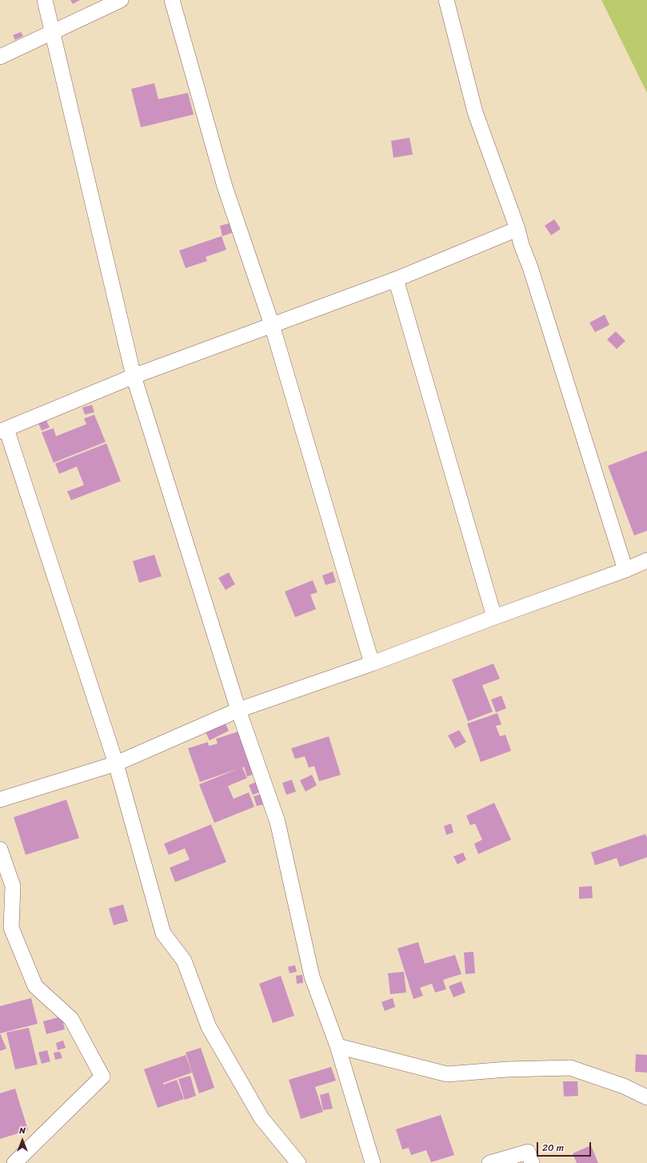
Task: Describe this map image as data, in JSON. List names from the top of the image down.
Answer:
{
  "scale_bar": "20 m",
  "north": "top"
}
